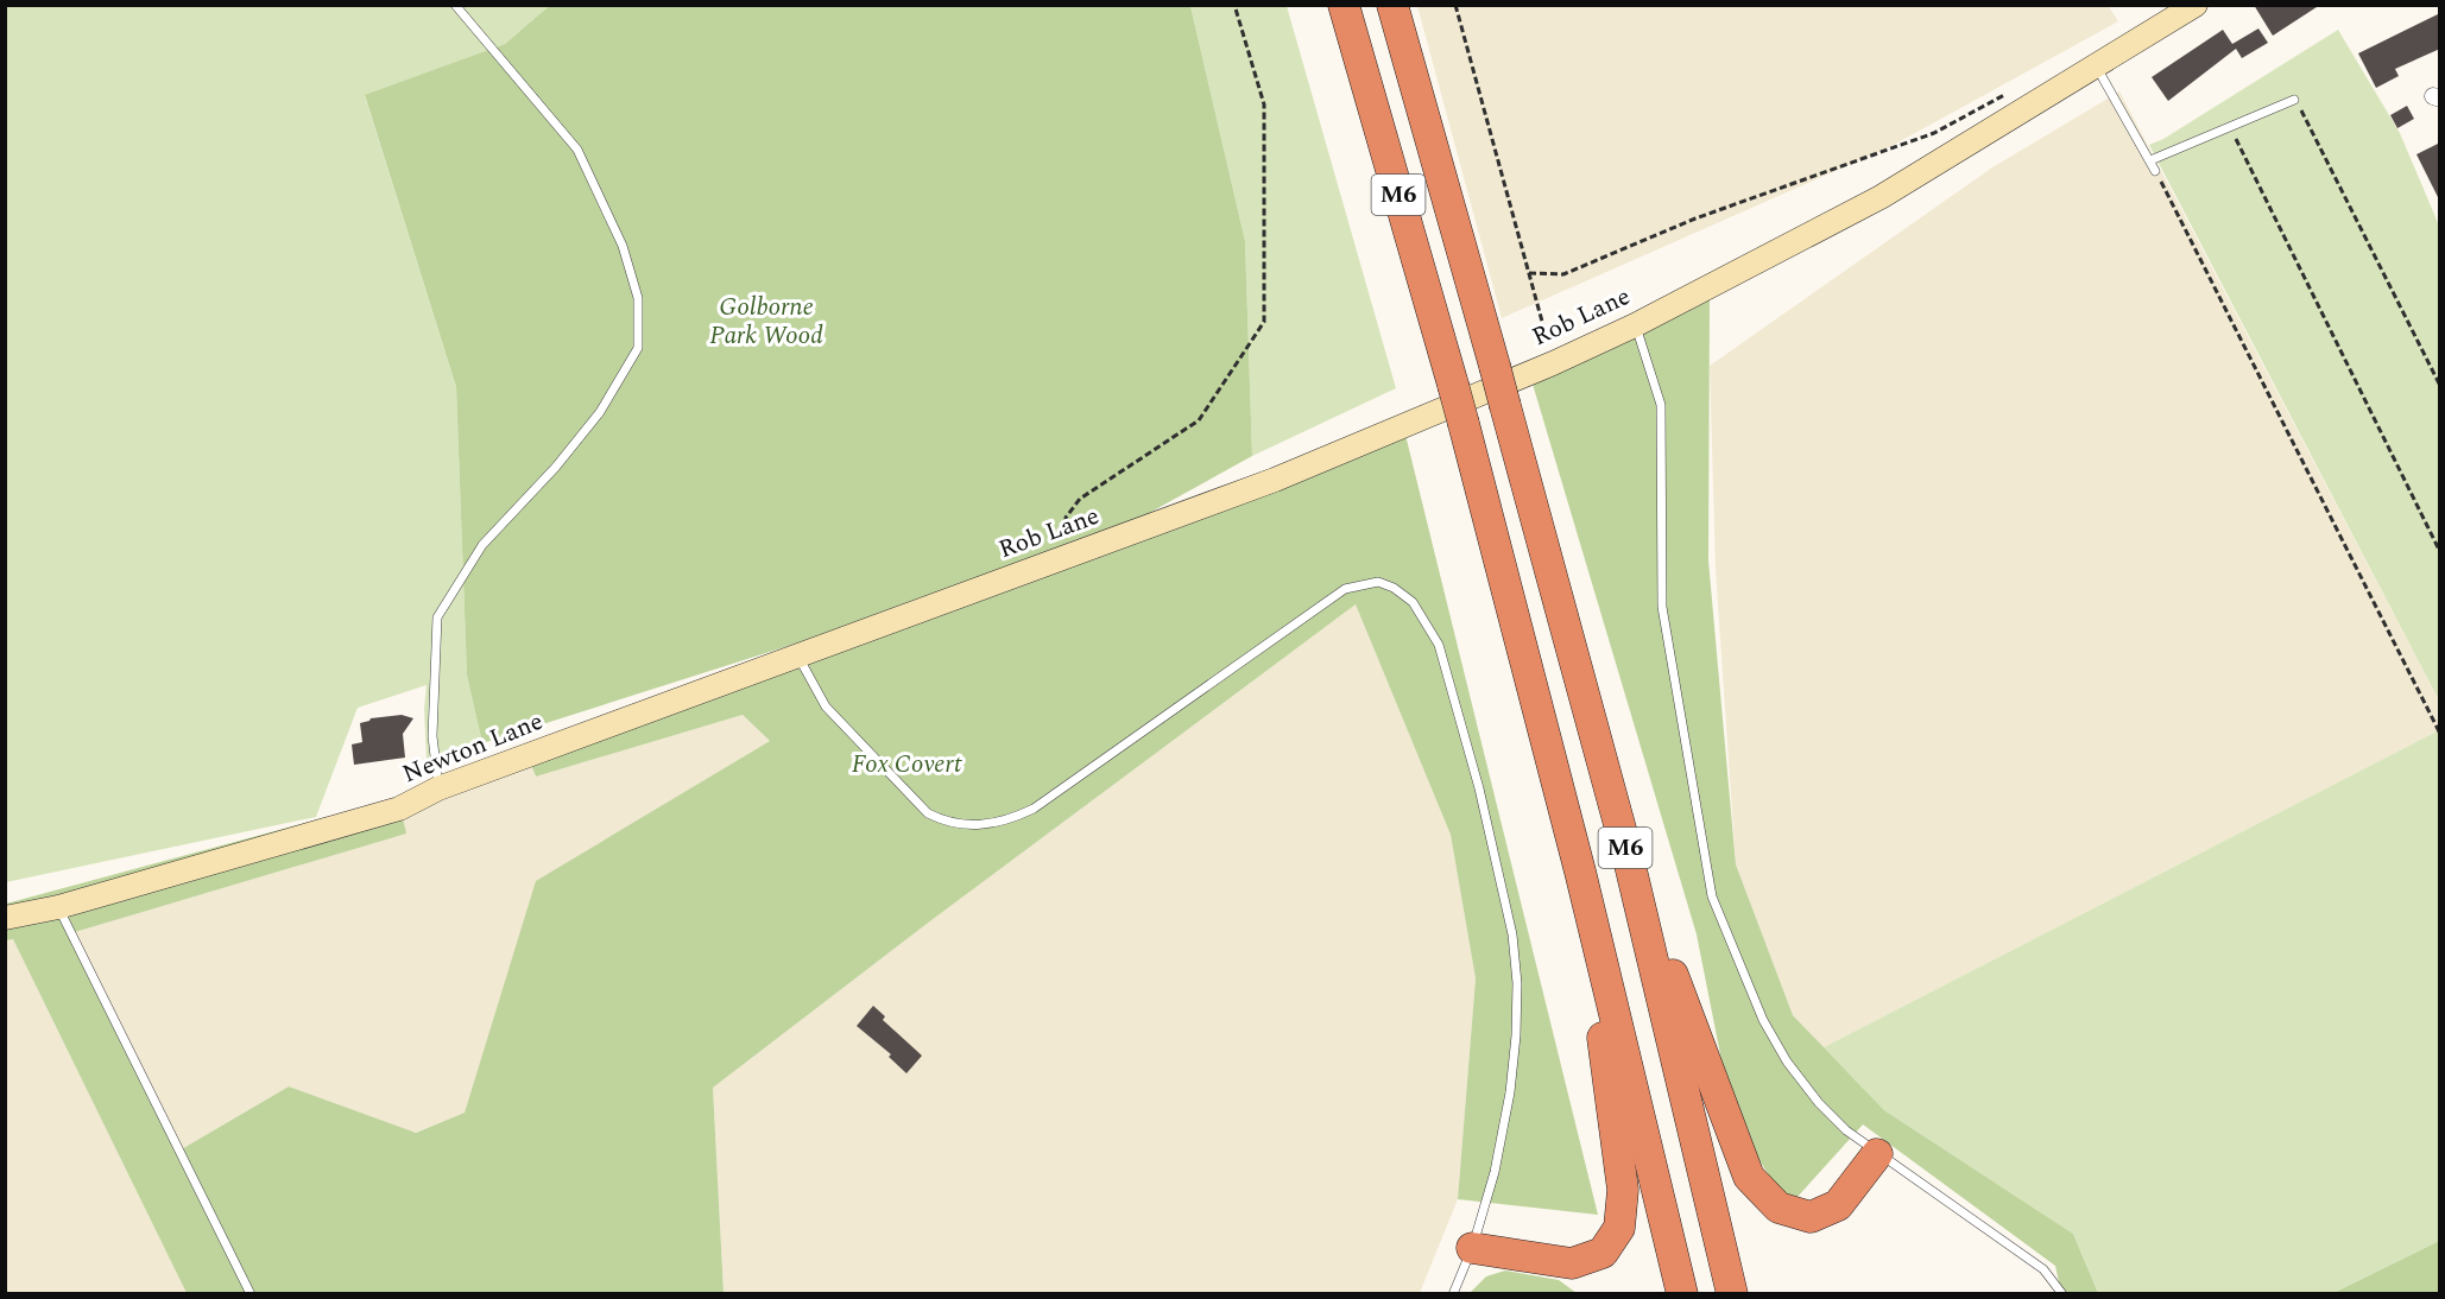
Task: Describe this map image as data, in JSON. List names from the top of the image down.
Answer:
{
  "streets": {
    "highway": ["M6"],
    "street": ["Rob Lane", "Newton Lane"]
  },
  "crossings": [
    ["Rob Lane", "Newton Lane"]
  ],
  "parks": ["Golborne Park Wood", "Fox Covert"]
}
